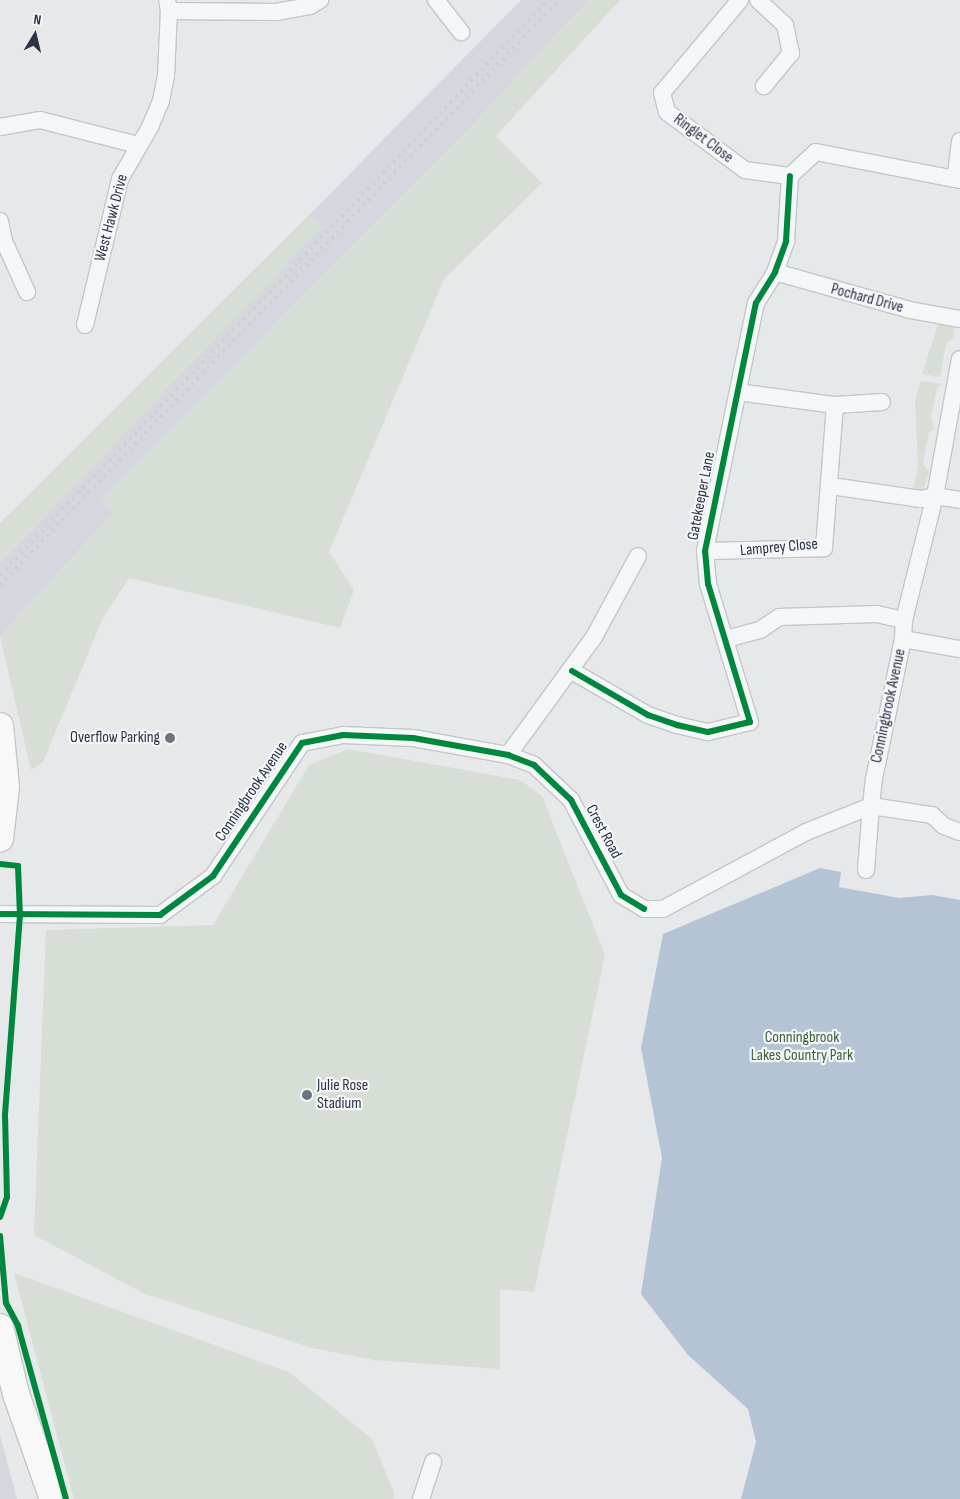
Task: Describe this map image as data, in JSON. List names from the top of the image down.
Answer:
{
  "streets": {
    "street": [
      "Ringlet Close",
      "West Hawk Drive",
      "Pochard Drive",
      "Gatekeeper Lane",
      "Lamprey Close",
      "Conningbrook Avenue",
      "Crest Road"
    ]
  },
  "crossings": [
    ["Ringlet Close", "Gatekeeper Lane"],
    ["Pochard Drive", "Gatekeeper Lane"],
    ["Gatekeeper Lane", "Lamprey Close"],
    ["Conningbrook Avenue", "Crest Road"]
  ],
  "parks": ["Conningbrook Lakes Country Park"],
  "places": ["Overflow Parking", "Julie Rose Stadium"],
  "north": "top"
}
